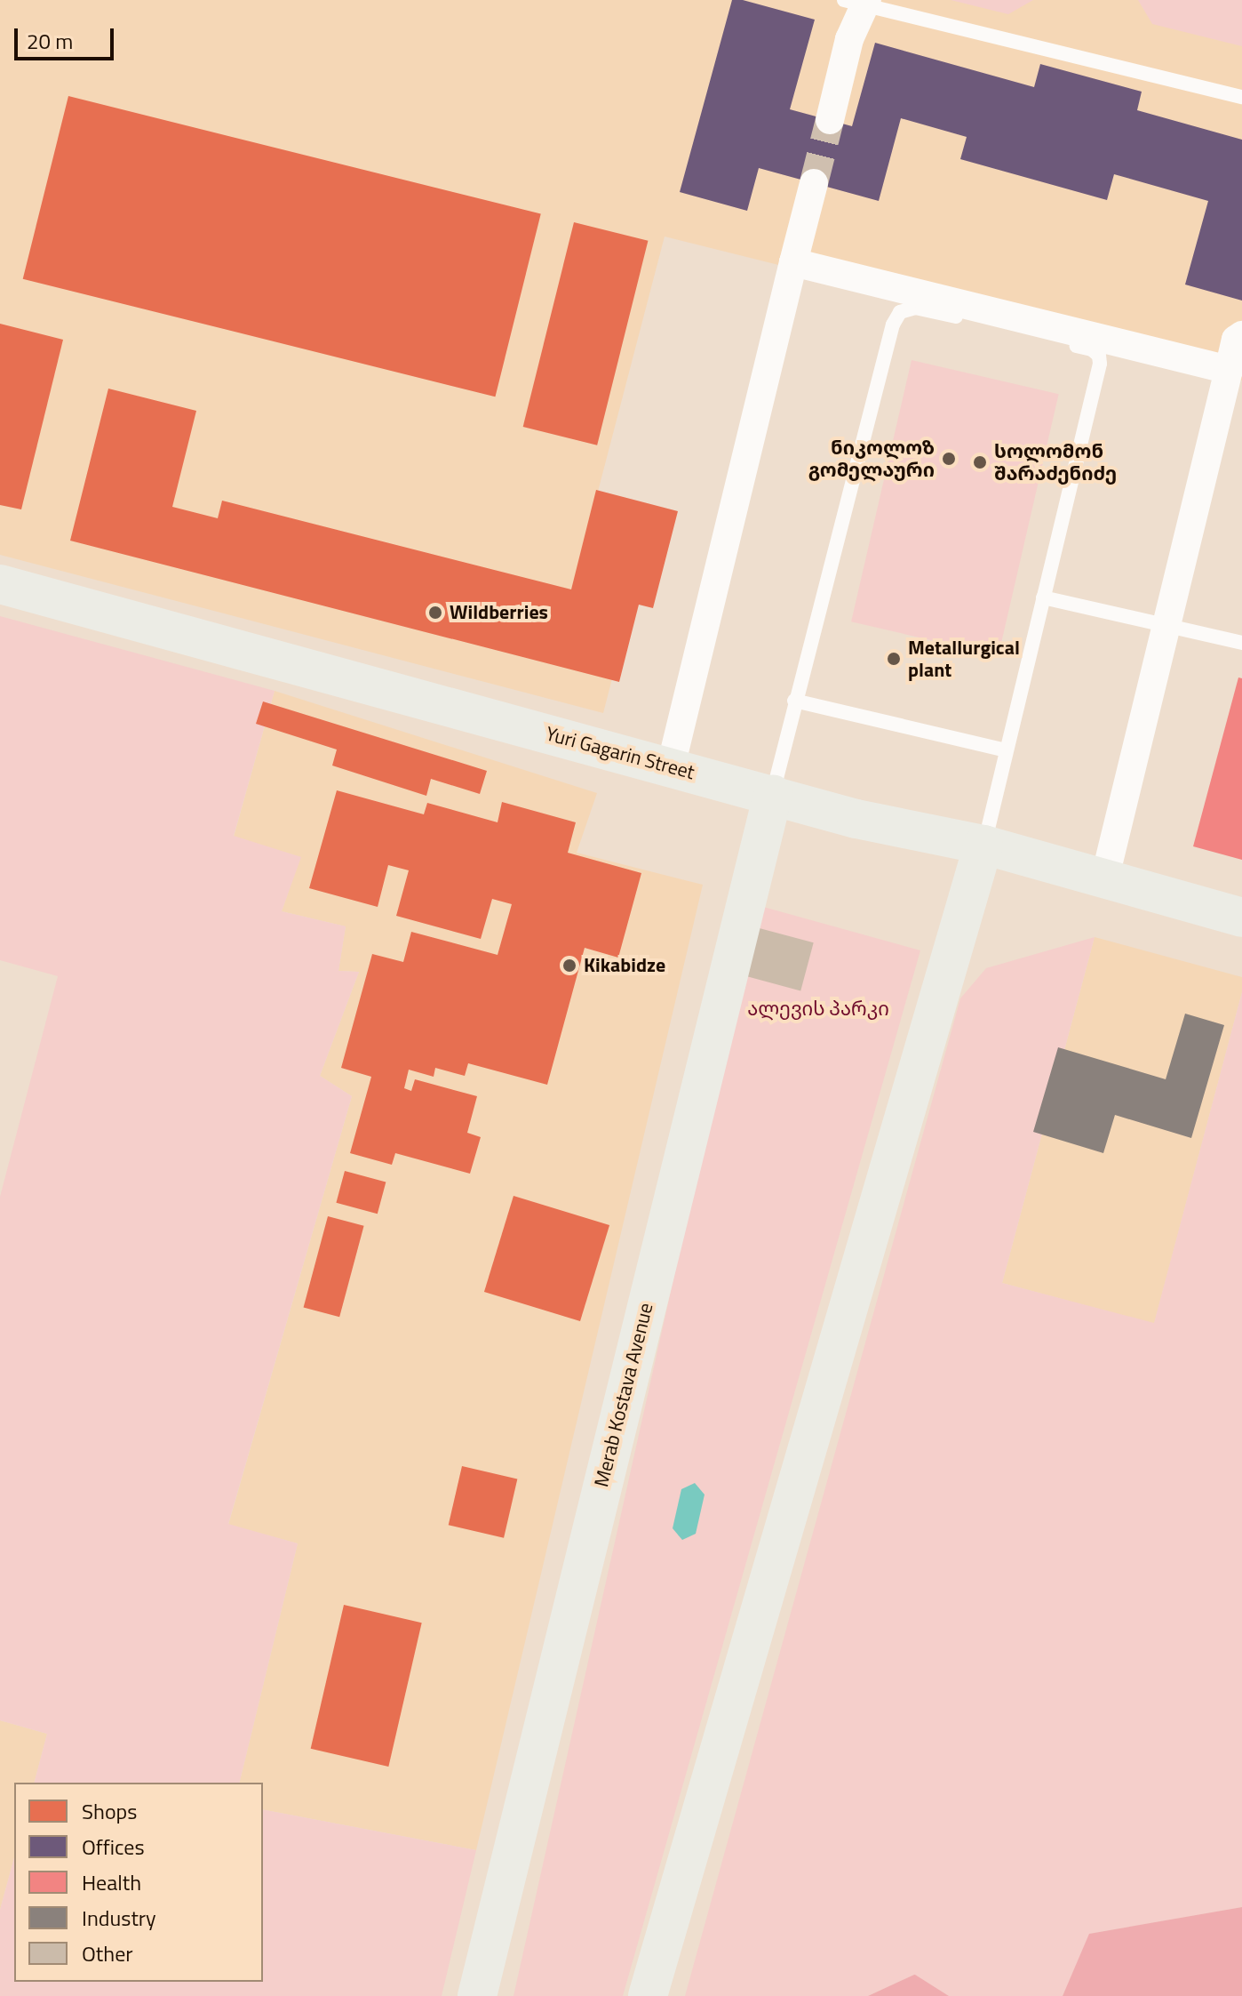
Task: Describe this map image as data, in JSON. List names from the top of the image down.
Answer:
{
  "streets": {
    "street": ["Yuri Gagarin Street", "Merab Kostava Avenue"]
  },
  "crossings": [
    ["Yuri Gagarin Street", "Merab Kostava Avenue"]
  ],
  "parks": ["ალევის პარკი"],
  "places": [
    "ნიკოლოზ გომელაური",
    "სოლომონ შარაძენიძე",
    "Wildberries",
    "Metallurgical plant",
    "Kikabidze"
  ],
  "legend": [
    "Shops",
    "Offices",
    "Health",
    "Industry",
    "Other"
  ],
  "scale_bar": "20 m"
}
